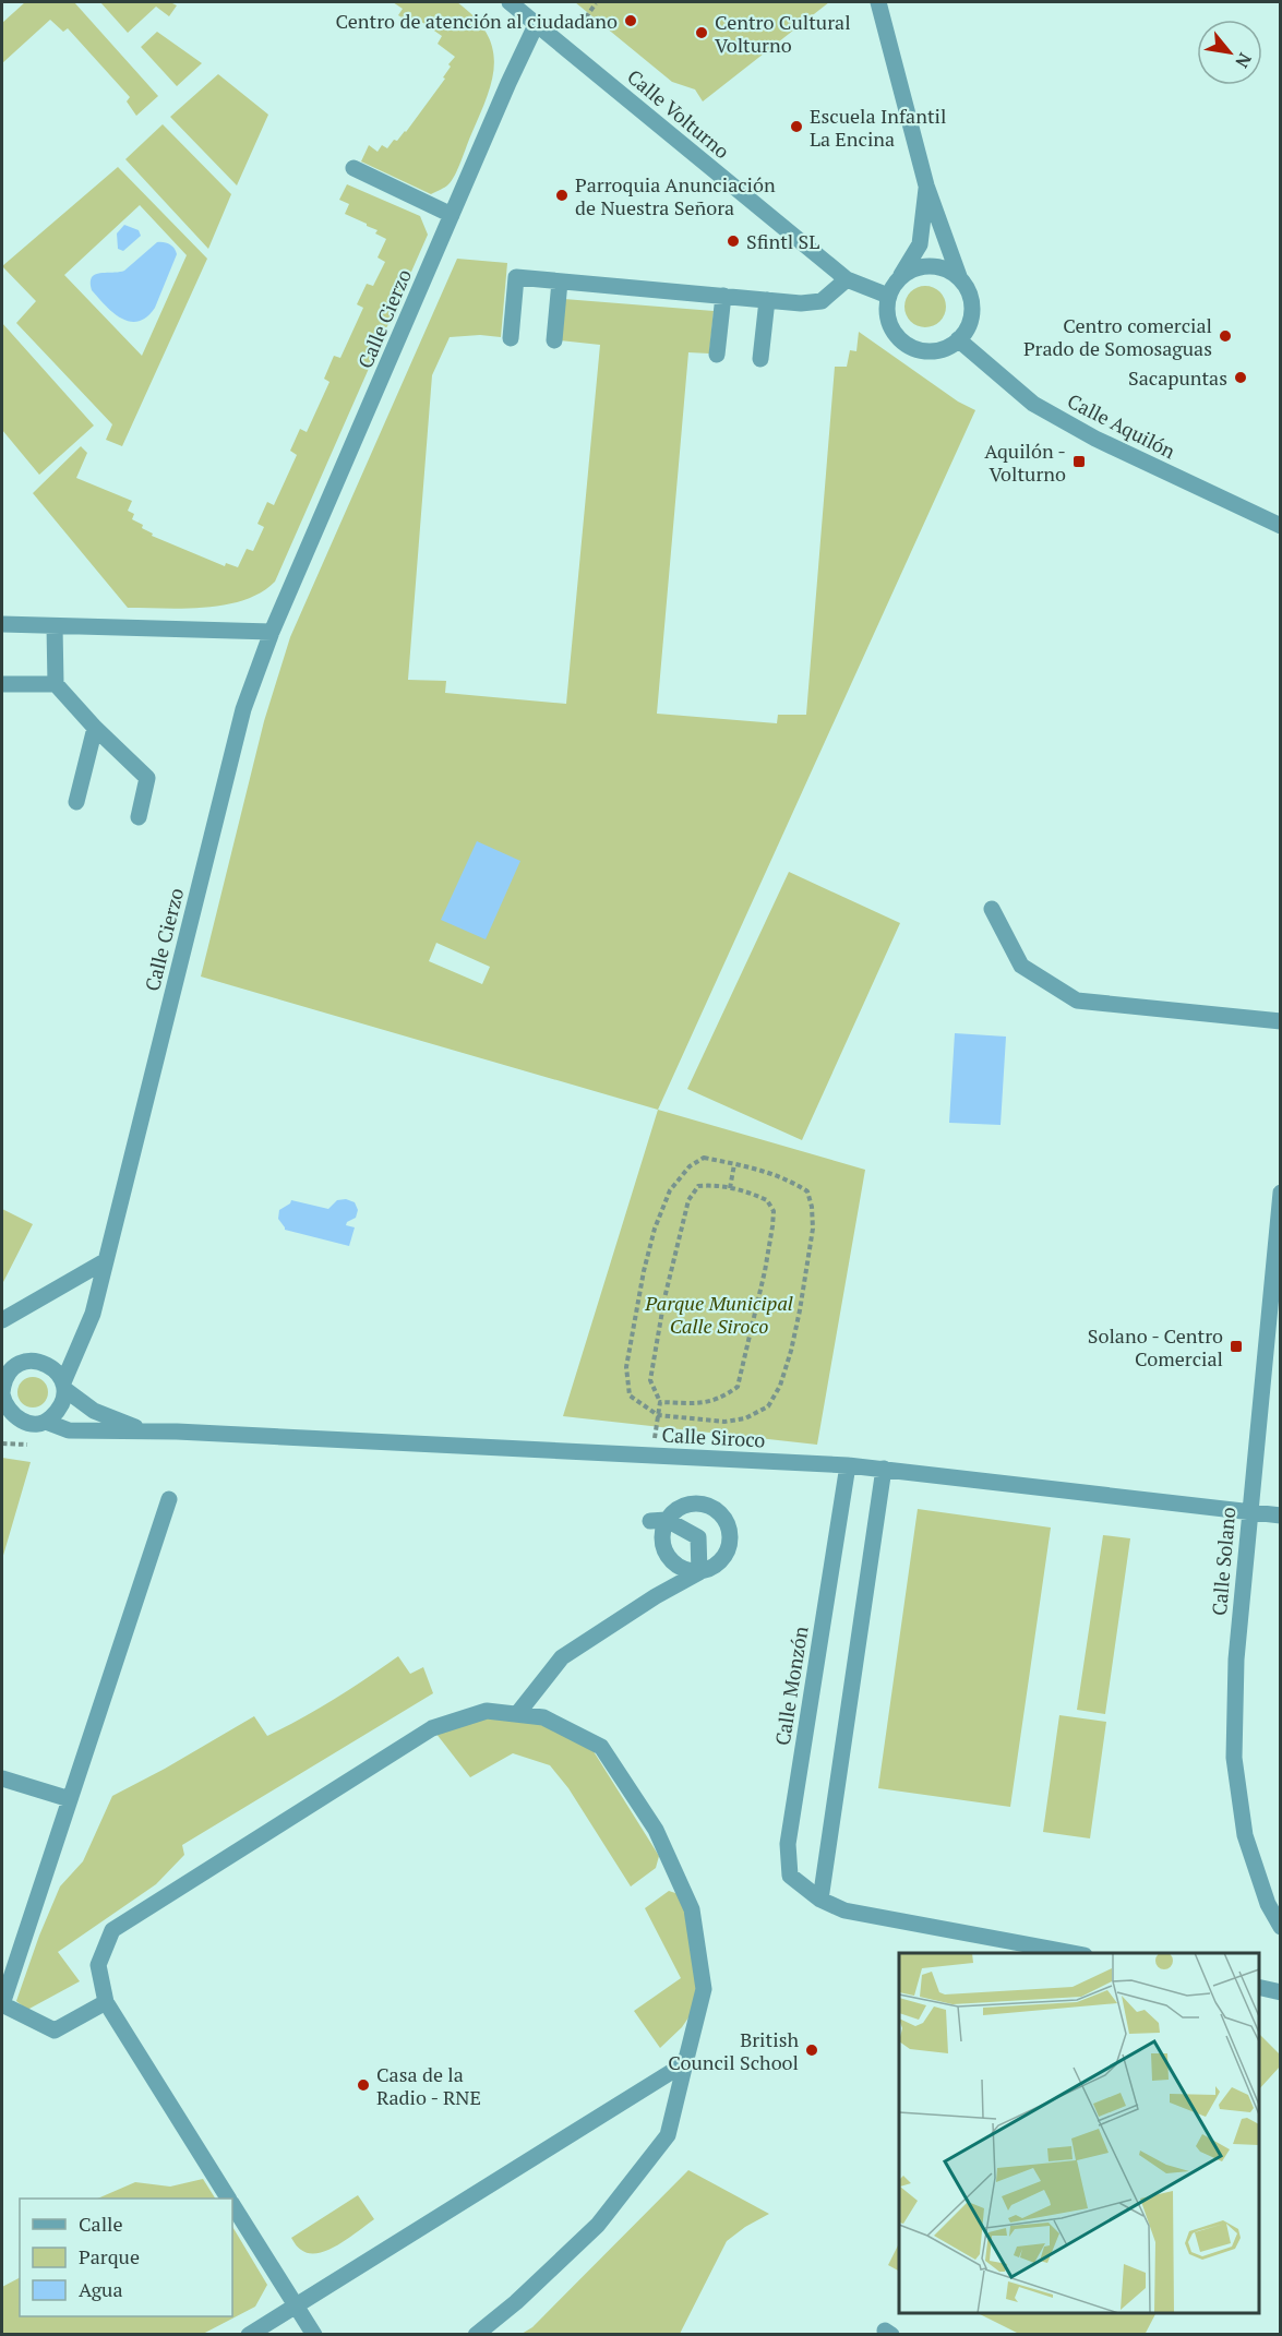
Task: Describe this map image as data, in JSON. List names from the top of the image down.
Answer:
{
  "streets": {
    "street": [
      "Calle Volturno",
      "Calle Cierzo",
      "Calle Aquilón",
      "Calle Siroco",
      "Calle Solano",
      "Calle Monzón"
    ]
  },
  "crossings": [
    ["Calle Volturno", "Calle Cierzo"],
    ["Calle Volturno", "Calle Aquilón"],
    ["Calle Cierzo", "Calle Siroco"],
    ["Calle Siroco", "Calle Solano"],
    ["Calle Siroco", "Calle Monzón"]
  ],
  "parks": ["Parque Municipal Calle Siroco"],
  "places": {
    "other": [
      "Centro de atención al ciudadano",
      "Centro Cultural Volturno",
      "Escuela Infantil La Encina",
      "Parroquia Anunciación de Nuestra Señora",
      "Sfintl SL",
      "Centro comercial Prado de Somosaguas",
      "Sacapuntas",
      "British Council School",
      "Casa de la Radio - RNE"
    ],
    "transit": ["Aquilón - Volturno", "Solano - Centro Comercial"]
  },
  "legend": ["Calle", "Parque", "Agua"],
  "north": "bottom right"
}
